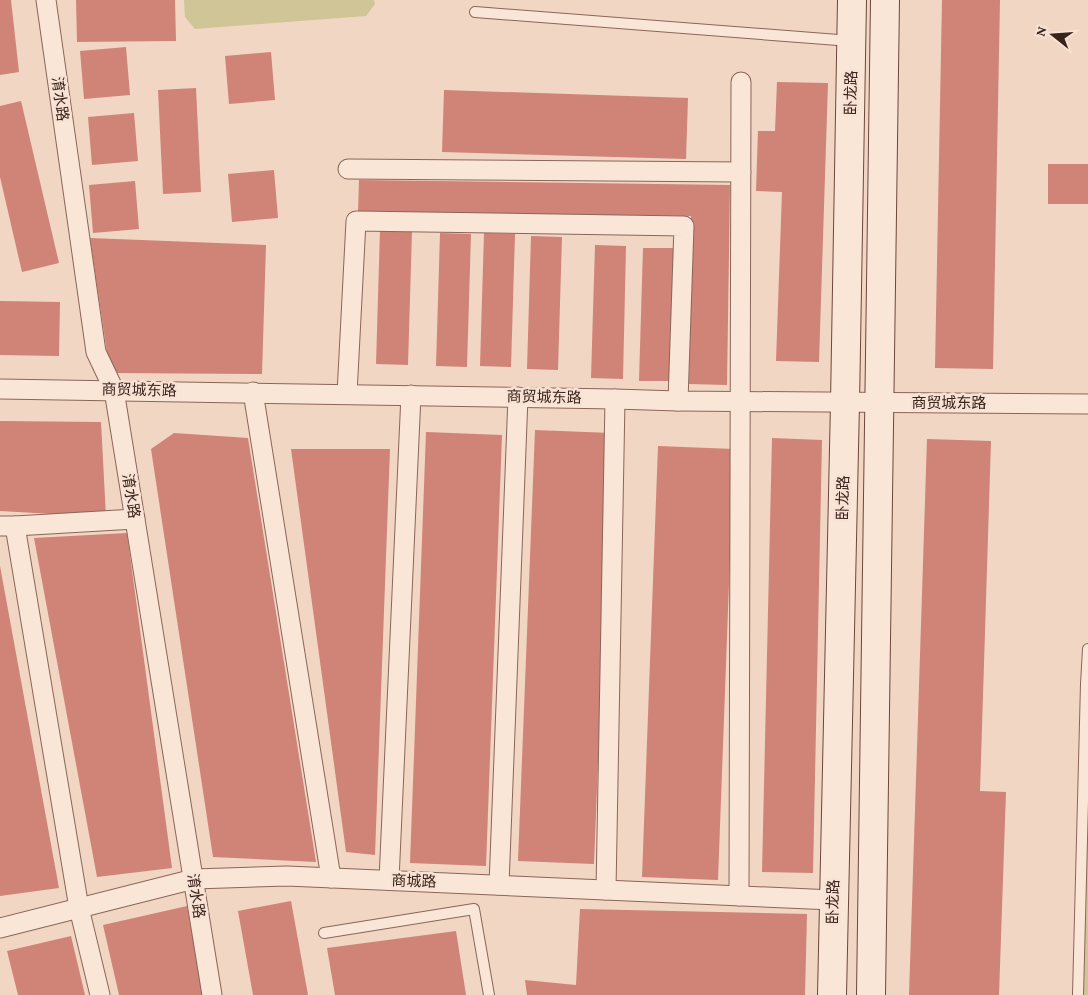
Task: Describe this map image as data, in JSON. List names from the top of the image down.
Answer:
{
  "streets": {
    "main road": ["卧龙路"],
    "street": ["淯水路", "商贸城东路", "商城路"]
  },
  "crossings": [
    ["卧龙路", "商贸城东路"],
    ["卧龙路", "商城路"],
    ["淯水路", "商贸城东路"],
    ["淯水路", "商城路"]
  ],
  "north": "left"
}
